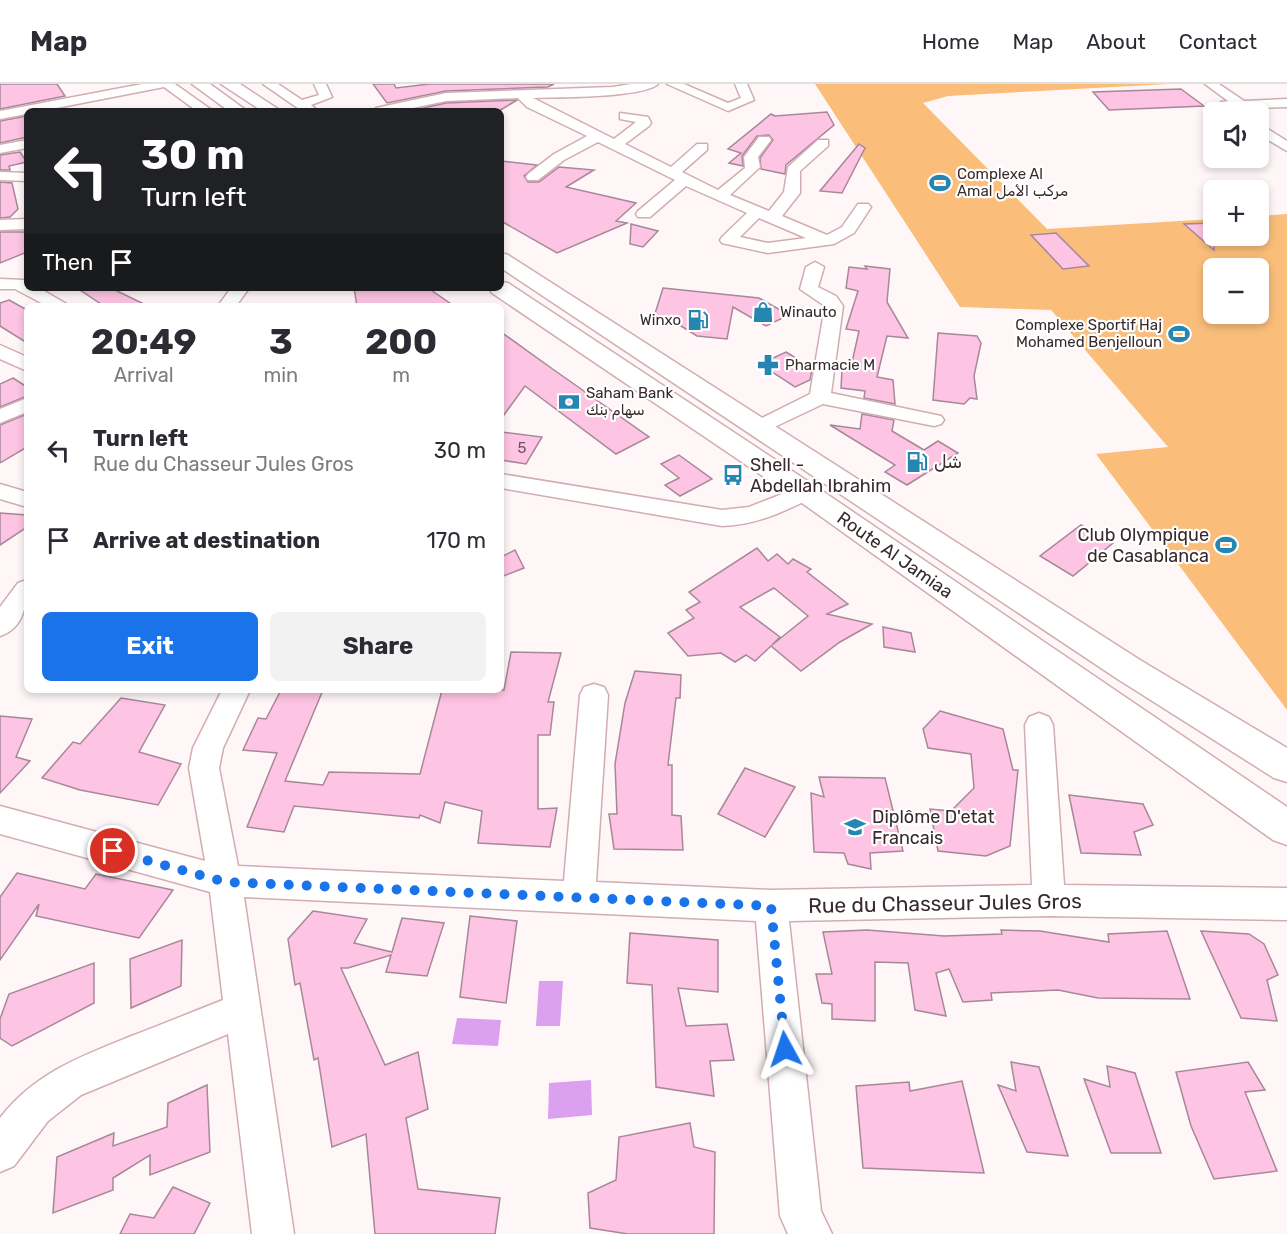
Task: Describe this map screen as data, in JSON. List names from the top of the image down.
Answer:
{
  "streets": {
    "main road": ["Route Al Jamiaa"],
    "street": ["Rue du Chasseur Jules Gros"]
  },
  "places": {
    "sports": ["Complexe Al Amal مركب الأمل", "Complexe Sportif Haj Mohamed Benjelloun", "Club Olympique de Casablanca"],
    "shop": ["Winauto"],
    "fuel station": ["Winxo", "شل"],
    "pharmacy": ["Pharmacie M"],
    "bank": ["Saham Bank سهام بنك"],
    "bus stop": ["Shell - Abdellah Ibrahim"],
    "school or university": ["Diplôme D'etat Francais"]
  },
  "house_numbers": ["5"],
  "page": {
    "header": "Map",
    "nav": [
      "Home",
      "Map",
      "About",
      "Contact"
    ],
    "map_buttons": ["+", "−"],
    "turn": ["30 m", "Turn left"],
    "then": "Then",
    "eta": [
      "20:49",
      "Arrival",
      "3",
      "min",
      "200",
      "m"
    ],
    "list": [
      {
        "name": "Turn left",
        "note": "Rue du Chasseur Jules Gros",
        "value": "30 m"
      },
      {
        "name": "Arrive at destination",
        "value": "170 m"
      }
    ],
    "buttons": ["Exit", "Share"]
  }
}
